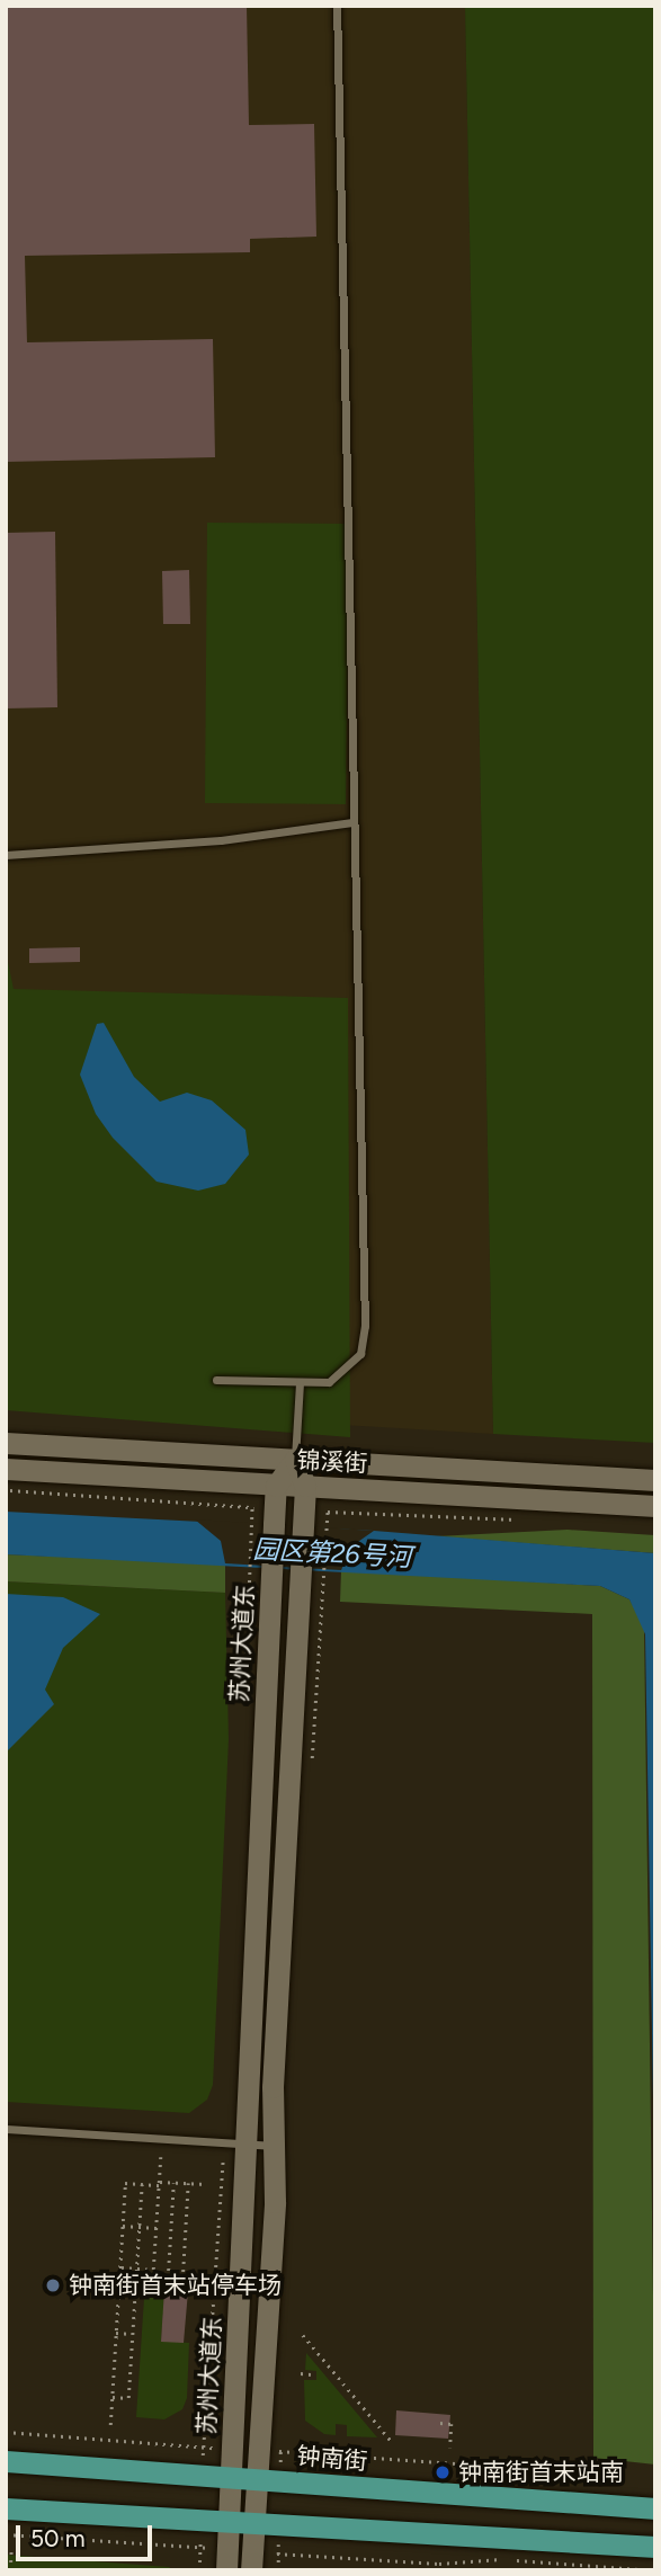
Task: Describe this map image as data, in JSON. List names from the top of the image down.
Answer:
{
  "streets": {
    "main road": ["锦溪街", "苏州大道东", "钟南街"]
  },
  "crossings": [
    ["锦溪街", "苏州大道东"],
    ["苏州大道东", "钟南街"]
  ],
  "water": ["园区第26号河"],
  "places": ["钟南街首末站停车场", "钟南街首末站南"],
  "scale_bar": "50 m"
}
